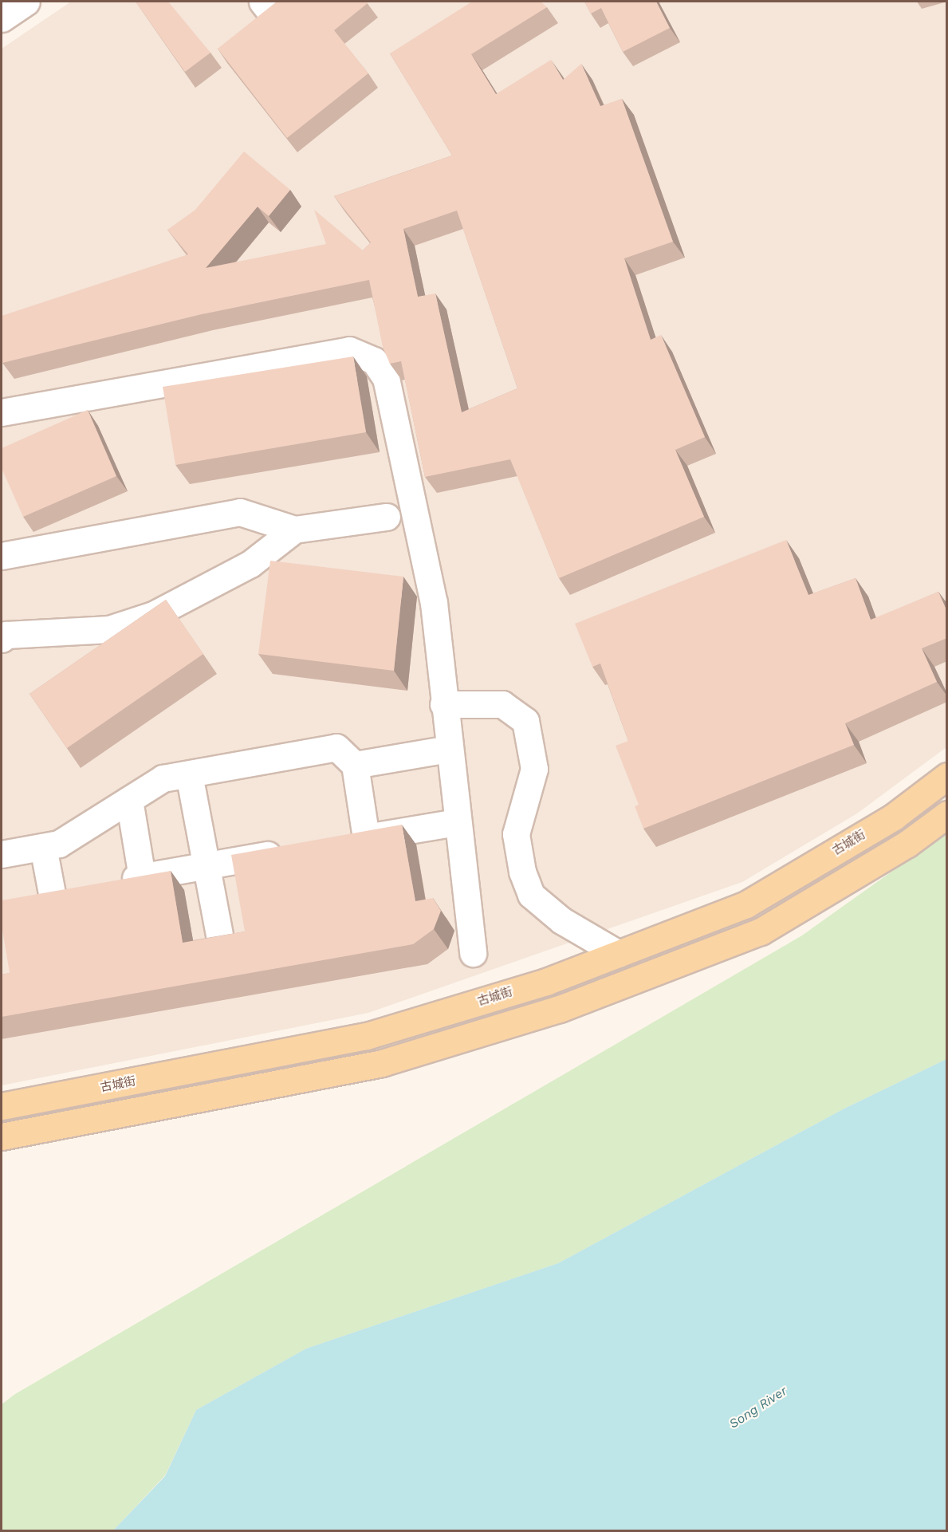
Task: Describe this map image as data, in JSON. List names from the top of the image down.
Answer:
{
  "streets": {
    "main road": ["古城街"]
  },
  "water": ["Song River"]
}
